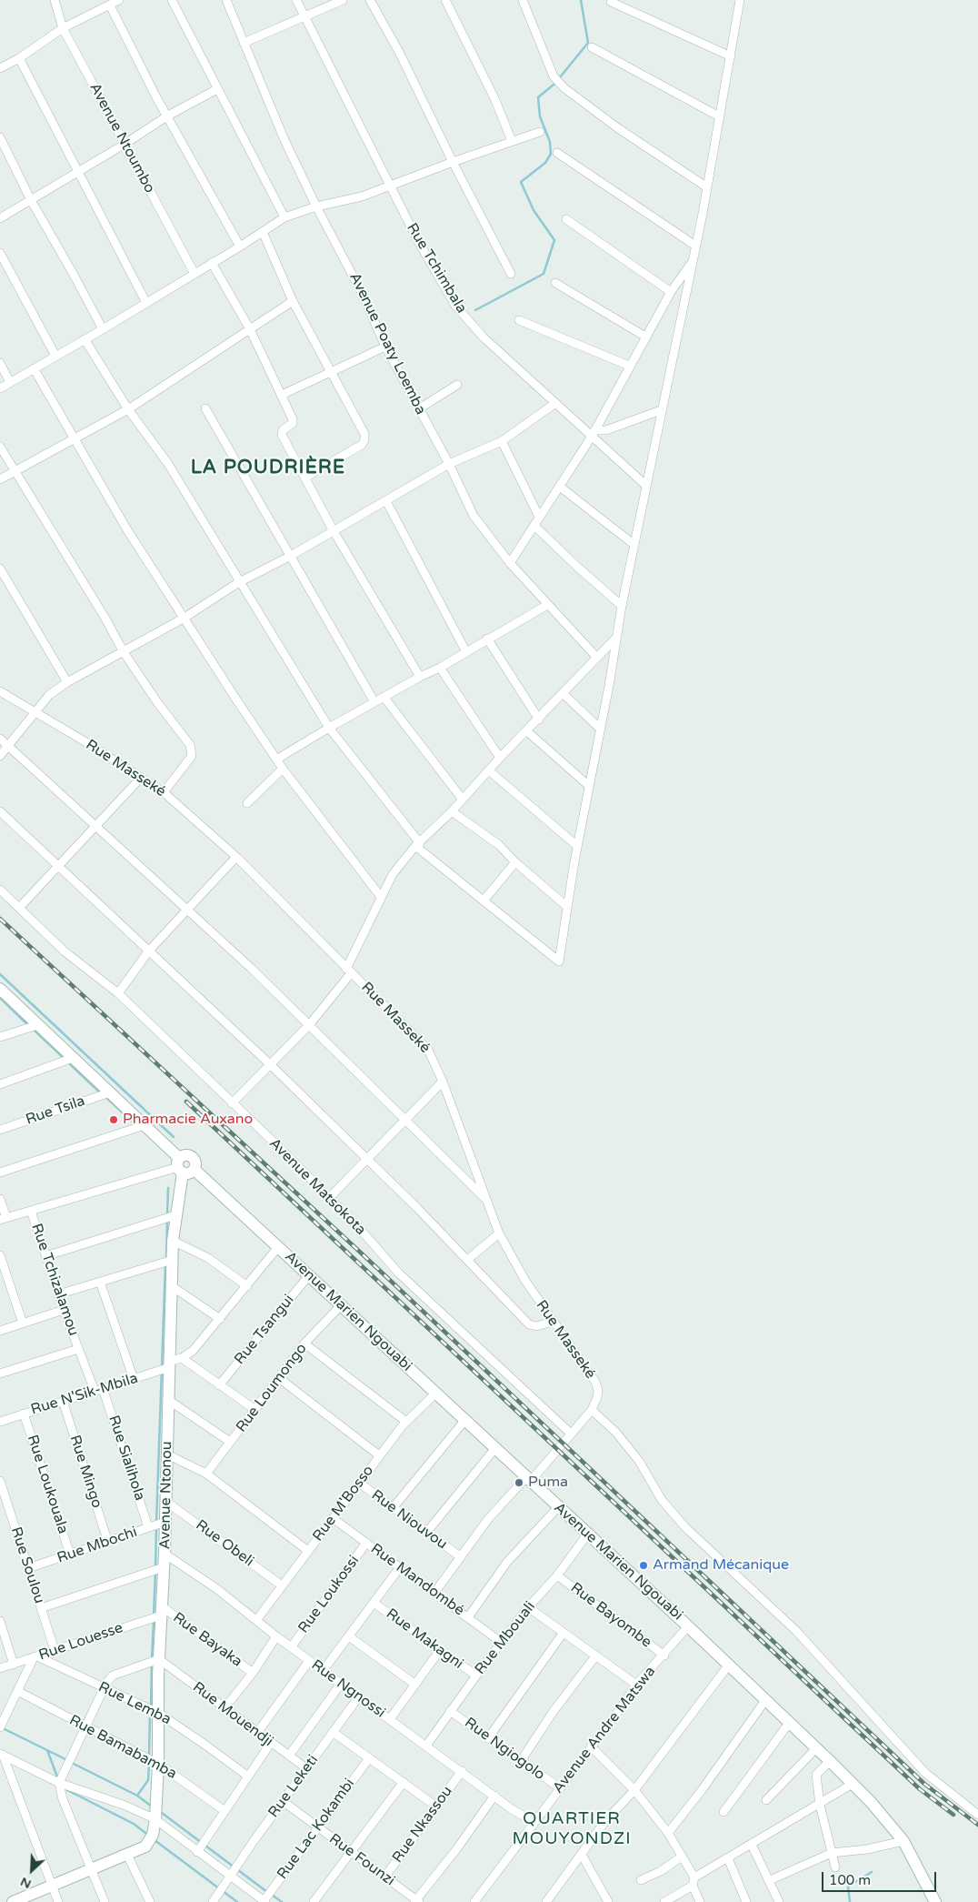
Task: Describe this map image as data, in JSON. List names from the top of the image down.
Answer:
{
  "streets": {
    "street": [
      "Avenue Ntoumbo",
      "Rue Tchimbala",
      "Avenue Poaty Loemba",
      "Rue Masseké",
      "Rue Tsila",
      "Avenue Matsokota",
      "Rue Tchizalamou",
      "Avenue Marien Ngouabi",
      "Rue Tsangui",
      "Rue Loumongo",
      "Rue N'Sik-Mbila",
      "Rue Sialihola",
      "Rue Mingo",
      "Rue Loukouala",
      "Avenue Ntonou",
      "Rue M'Bosso",
      "Rue Niouvou",
      "Rue Obeli",
      "Rue Mbochi",
      "Rue Soulou",
      "Rue Mandombé",
      "Rue Loukossi",
      "Rue Bayombe",
      "Rue Mbouali",
      "Rue Makagni",
      "Rue Bayaka",
      "Rue Louesse",
      "Rue Ngnossi",
      "Rue Lemba",
      "Rue Mouendji",
      "Avenue Andre Matswa",
      "Rue Bamabamba",
      "Rue Ngiogolo",
      "Rue Leketi",
      "Rue Nkassou",
      "Rue Lac Kokambi",
      "Rue Founzi"
    ]
  },
  "crossings": [
    ["Rue Masseké", "Avenue Matsokota"],
    ["Rue Masseké", "Avenue Marien Ngouabi"],
    ["Rue Masseké", "Rue Niouvou"],
    ["Rue Masseké", "Rue Mandombé"],
    ["Rue Tsila", "Avenue Marien Ngouabi"],
    ["Rue Tchizalamou", "Rue N'Sik-Mbila"],
    ["Rue Tchizalamou", "Rue Sialihola"],
    ["Avenue Marien Ngouabi", "Rue Tsangui"],
    ["Avenue Marien Ngouabi", "Rue Loumongo"],
    ["Avenue Marien Ngouabi", "Avenue Ntonou"],
    ["Avenue Marien Ngouabi", "Rue M'Bosso"],
    ["Avenue Marien Ngouabi", "Rue Mbouali"],
    ["Avenue Marien Ngouabi", "Avenue Andre Matswa"],
    ["Rue N'Sik-Mbila", "Rue Sialihola"],
    ["Rue N'Sik-Mbila", "Rue Mingo"],
    ["Rue N'Sik-Mbila", "Rue Loukouala"],
    ["Rue N'Sik-Mbila", "Avenue Ntonou"],
    ["Rue Sialihola", "Rue Mbochi"],
    ["Rue Mingo", "Rue Mbochi"],
    ["Rue Loukouala", "Rue Mbochi"],
    ["Avenue Ntonou", "Rue Obeli"],
    ["Avenue Ntonou", "Rue Mbochi"],
    ["Avenue Ntonou", "Rue Bayaka"],
    ["Avenue Ntonou", "Rue Louesse"],
    ["Avenue Ntonou", "Rue Ngnossi"],
    ["Avenue Ntonou", "Rue Lemba"],
    ["Avenue Ntonou", "Rue Mouendji"],
    ["Avenue Ntonou", "Rue Bamabamba"],
    ["Rue M'Bosso", "Rue Niouvou"],
    ["Rue M'Bosso", "Rue Obeli"],
    ["Rue M'Bosso", "Rue Mandombé"],
    ["Rue M'Bosso", "Rue Ngnossi"],
    ["Rue Mbochi", "Rue Soulou"],
    ["Rue Soulou", "Rue Louesse"],
    ["Rue Mandombé", "Rue Loukossi"],
    ["Rue Mandombé", "Rue Mbouali"],
    ["Rue Loukossi", "Rue Ngnossi"],
    ["Rue Bayombe", "Rue Mbouali"],
    ["Rue Bayombe", "Avenue Andre Matswa"],
    ["Rue Mbouali", "Rue Makagni"],
    ["Rue Mbouali", "Rue Ngnossi"],
    ["Rue Mbouali", "Rue Ngiogolo"],
    ["Rue Bayaka", "Rue Louesse"],
    ["Rue Louesse", "Rue Lemba"],
    ["Rue Ngnossi", "Avenue Andre Matswa"],
    ["Rue Ngnossi", "Rue Leketi"],
    ["Rue Ngnossi", "Rue Nkassou"],
    ["Rue Mouendji", "Rue Leketi"],
    ["Avenue Andre Matswa", "Rue Ngiogolo"],
    ["Rue Leketi", "Rue Founzi"],
    ["Rue Nkassou", "Rue Founzi"],
    ["Rue Lac Kokambi", "Rue Founzi"]
  ],
  "districts": ["LA POUDRIÈRE", "QUARTIER MOUYONDZI"],
  "places": ["Pharmacie Auxano", "Puma", "Armand Mécanique"],
  "scale_bar": "100 m",
  "north": "bottom left"
}
